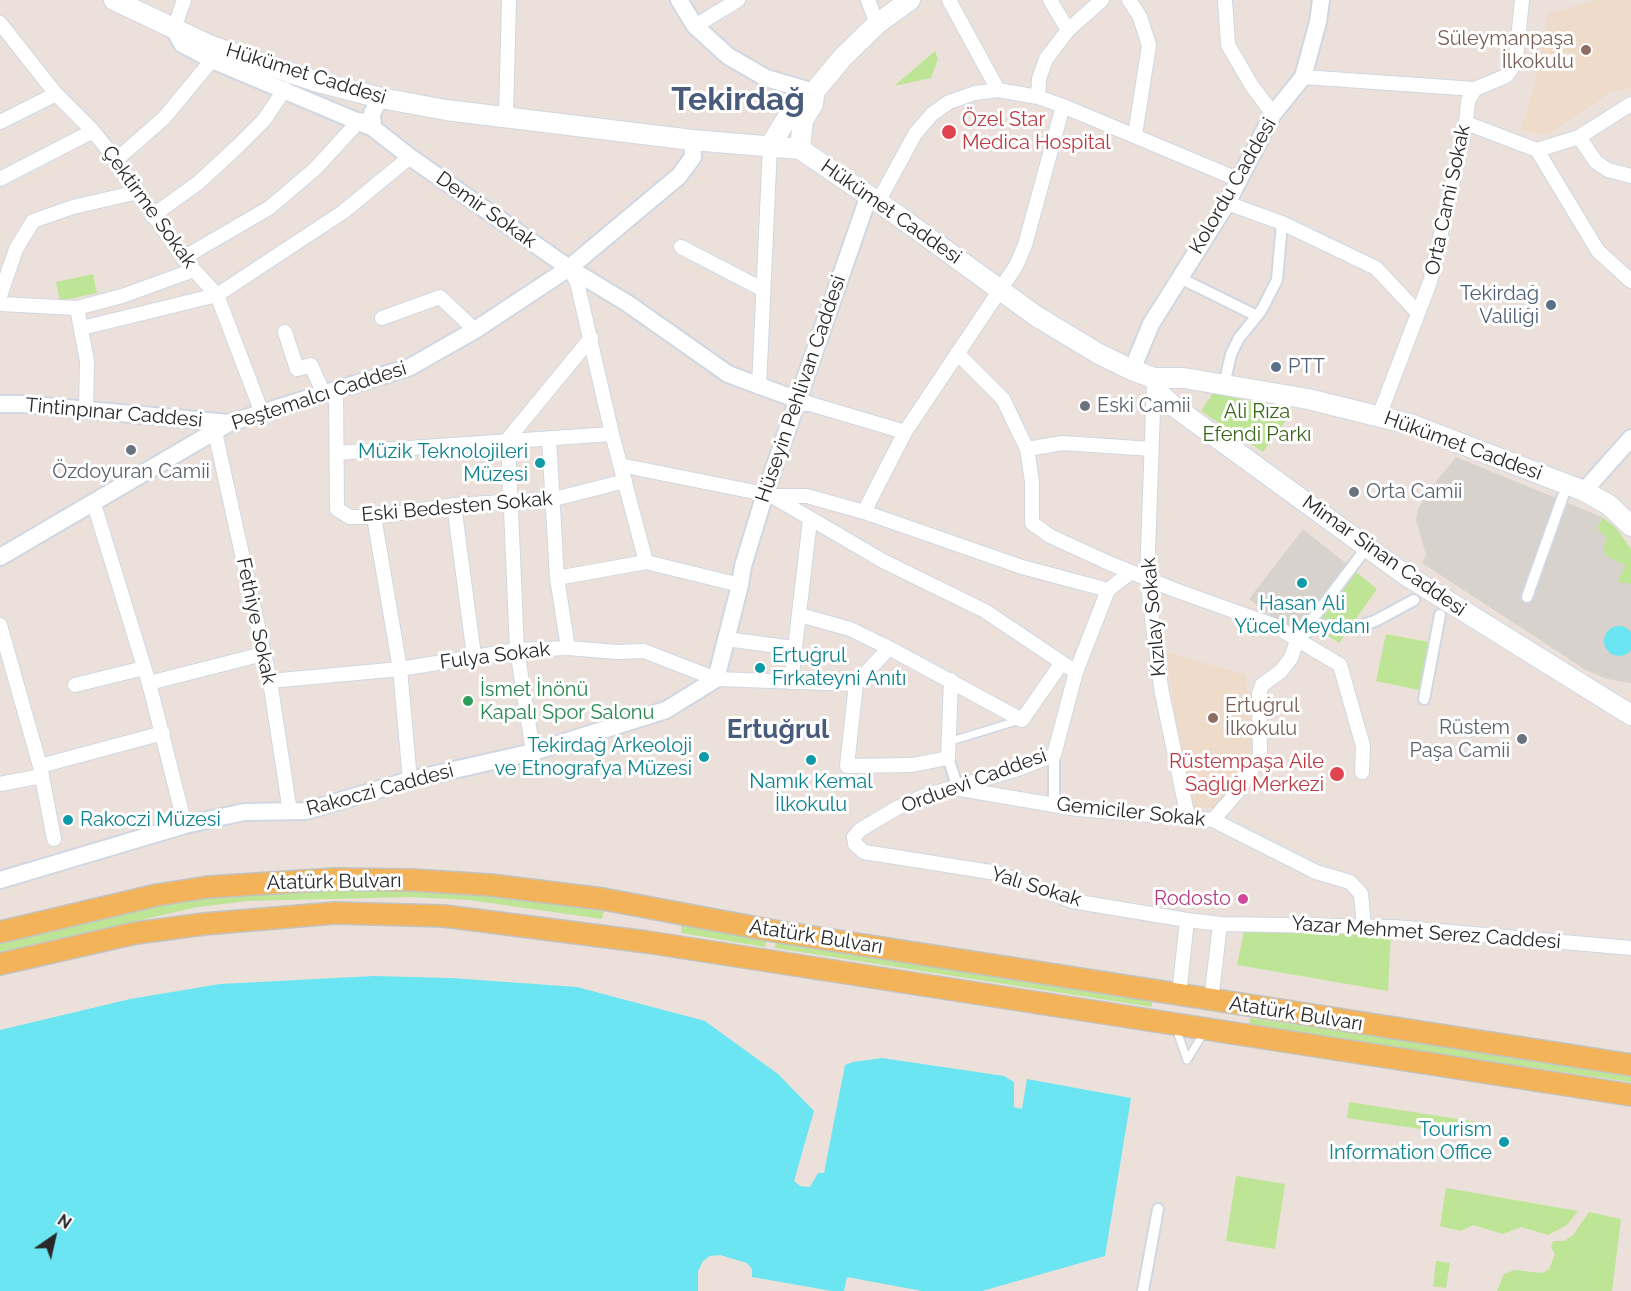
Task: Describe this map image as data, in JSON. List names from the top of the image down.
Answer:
{
  "streets": {
    "main road": ["Hükümet Caddesi", "Mimar Sinan Caddesi", "Atatürk Bulvarı"],
    "street": [
      "Kolordu Caddesi",
      "Orta Cami Sokak",
      "Çektirme Sokak",
      "Demir Sokak",
      "Hüseyin Pehlivan Caddesi",
      "Peştemalcı Caddesi",
      "Tintinpınar Caddesi",
      "Eski Bedesten Sokak",
      "Kızılay Sokak",
      "Fethiye Sokak",
      "Fulya Sokak",
      "Orduevi Caddesi",
      "Rakoczi Caddesi",
      "Gemiciler Sokak",
      "Yalı Sokak",
      "Yazar Mehmet Serez Caddesi"
    ]
  },
  "crossings": [
    ["Hükümet Caddesi", "Kolordu Caddesi"],
    ["Hükümet Caddesi", "Orta Cami Sokak"],
    ["Hükümet Caddesi", "Demir Sokak"],
    ["Hükümet Caddesi", "Hüseyin Pehlivan Caddesi"],
    ["Hükümet Caddesi", "Peştemalcı Caddesi"],
    ["Hükümet Caddesi", "Mimar Sinan Caddesi"],
    ["Hükümet Caddesi", "Kızılay Sokak"],
    ["Çektirme Sokak", "Peştemalcı Caddesi"],
    ["Demir Sokak", "Hüseyin Pehlivan Caddesi"],
    ["Demir Sokak", "Peştemalcı Caddesi"],
    ["Hüseyin Pehlivan Caddesi", "Fulya Sokak"],
    ["Hüseyin Pehlivan Caddesi", "Rakoczi Caddesi"],
    ["Peştemalcı Caddesi", "Tintinpınar Caddesi"],
    ["Peştemalcı Caddesi", "Eski Bedesten Sokak"],
    ["Peştemalcı Caddesi", "Fethiye Sokak"],
    ["Tintinpınar Caddesi", "Fethiye Sokak"],
    ["Mimar Sinan Caddesi", "Kızılay Sokak"],
    ["Kızılay Sokak", "Gemiciler Sokak"],
    ["Fethiye Sokak", "Fulya Sokak"],
    ["Fethiye Sokak", "Rakoczi Caddesi"],
    ["Fulya Sokak", "Rakoczi Caddesi"],
    ["Orduevi Caddesi", "Gemiciler Sokak"],
    ["Orduevi Caddesi", "Yalı Sokak"],
    ["Gemiciler Sokak", "Yazar Mehmet Serez Caddesi"],
    ["Yalı Sokak", "Yazar Mehmet Serez Caddesi"]
  ],
  "districts": ["Tekirdağ", "Ertuğrul"],
  "parks": ["Ali Rıza Efendi Parkı"],
  "places": [
    "Süleymanpaşa İlkokulu",
    "Özel Star Medica Hospital",
    "Tekirdağ Valiliği",
    "PTT",
    "Eski Camii",
    "Özdoyuran Camii",
    "Müzik Teknolojileri Müzesi",
    "Orta Camii",
    "Hasan Ali Yücel Meydanı",
    "Ertuğrul Fırkateyni Anıtı",
    "İsmet İnönü Kapalı Spor Salonu",
    "Ertuğrul İlkokulu",
    "Rüstem Paşa Camii",
    "Tekirdağ Arkeoloji ve Etnografya Müzesi",
    "Namık Kemal İlkokulu",
    "Rüstempaşa Aile Sağlığı Merkezi",
    "Rakoczi Müzesi",
    "Rodosto",
    "Tourism Information Office"
  ],
  "north": "top right"
}
